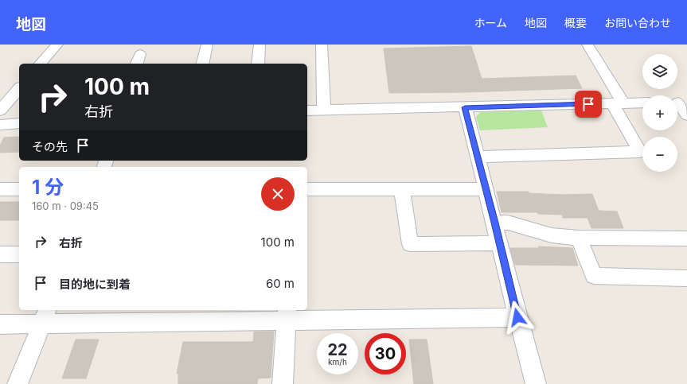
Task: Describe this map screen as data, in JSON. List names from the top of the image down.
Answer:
{
  "page": {
    "header": "地図",
    "nav": [
      "ホーム",
      "地図",
      "概要",
      "お問い合わせ"
    ],
    "map_buttons": ["+", "−"],
    "turn": ["100 m", "右折"],
    "then": "その先",
    "heading": ["1 分", "160 m · 09:45"],
    "list": [
      {
        "name": "右折",
        "value": "100 m"
      },
      {
        "name": "目的地に到着",
        "value": "60 m"
      }
    ],
    "speed": "22 km/h",
    "limit": "30"
  }
}
